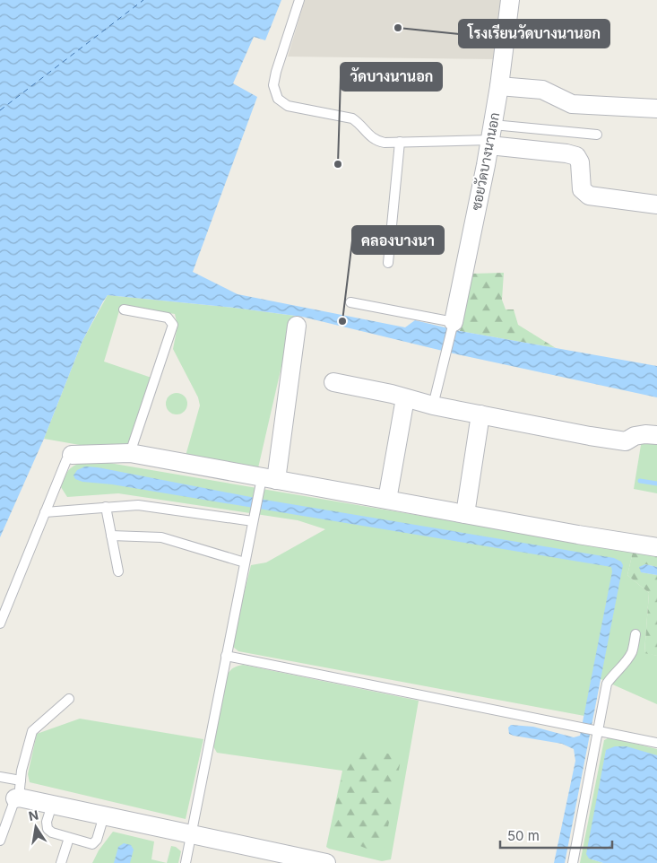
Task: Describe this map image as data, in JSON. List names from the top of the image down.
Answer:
{
  "streets": {
    "street": ["ซอยวัดบางนานอก"]
  },
  "places": ["โรงเรียนวัดบางนานอก", "วัดบางนานอก", "คลองบางนา"],
  "scale_bar": "50 m",
  "north": "top"
}
